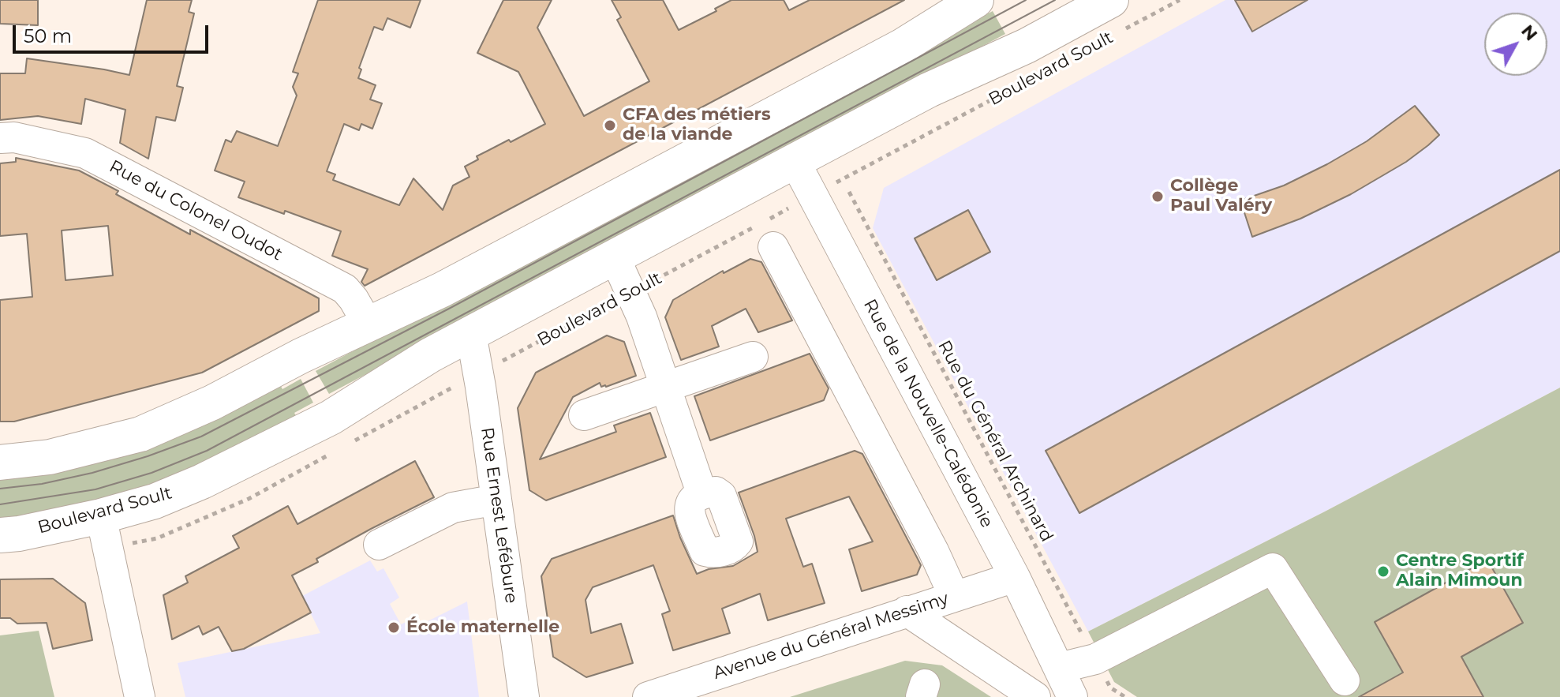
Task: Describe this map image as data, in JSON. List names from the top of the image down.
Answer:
{
  "streets": {
    "main road": ["Boulevard Soult"],
    "street": [
      "Rue du Colonel Oudot",
      "Rue de la Nouvelle-Calédonie",
      "Rue Ernest Lefébure",
      "Avenue du Général Messimy"
    ],
    "path": ["Rue du Général Archinard"]
  },
  "crossings": [
    ["Boulevard Soult", "Rue de la Nouvelle-Calédonie"],
    ["Boulevard Soult", "Rue Ernest Lefébure"],
    ["Rue de la Nouvelle-Calédonie", "Avenue du Général Messimy"]
  ],
  "places": [
    "CFA des métiers de la viande",
    "Collège Paul Valéry",
    "Centre Sportif Alain Mimoun",
    "École maternelle"
  ],
  "scale_bar": "50 m",
  "north": "top right"
}
